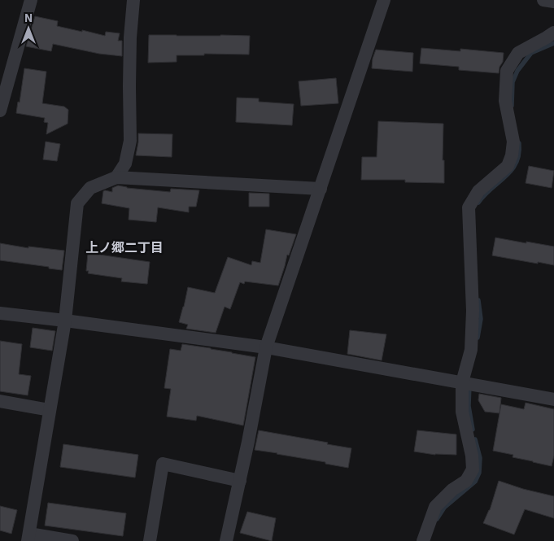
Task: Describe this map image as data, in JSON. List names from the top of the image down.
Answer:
{
  "districts": ["上ノ郷二丁目"],
  "north": "top"
}
